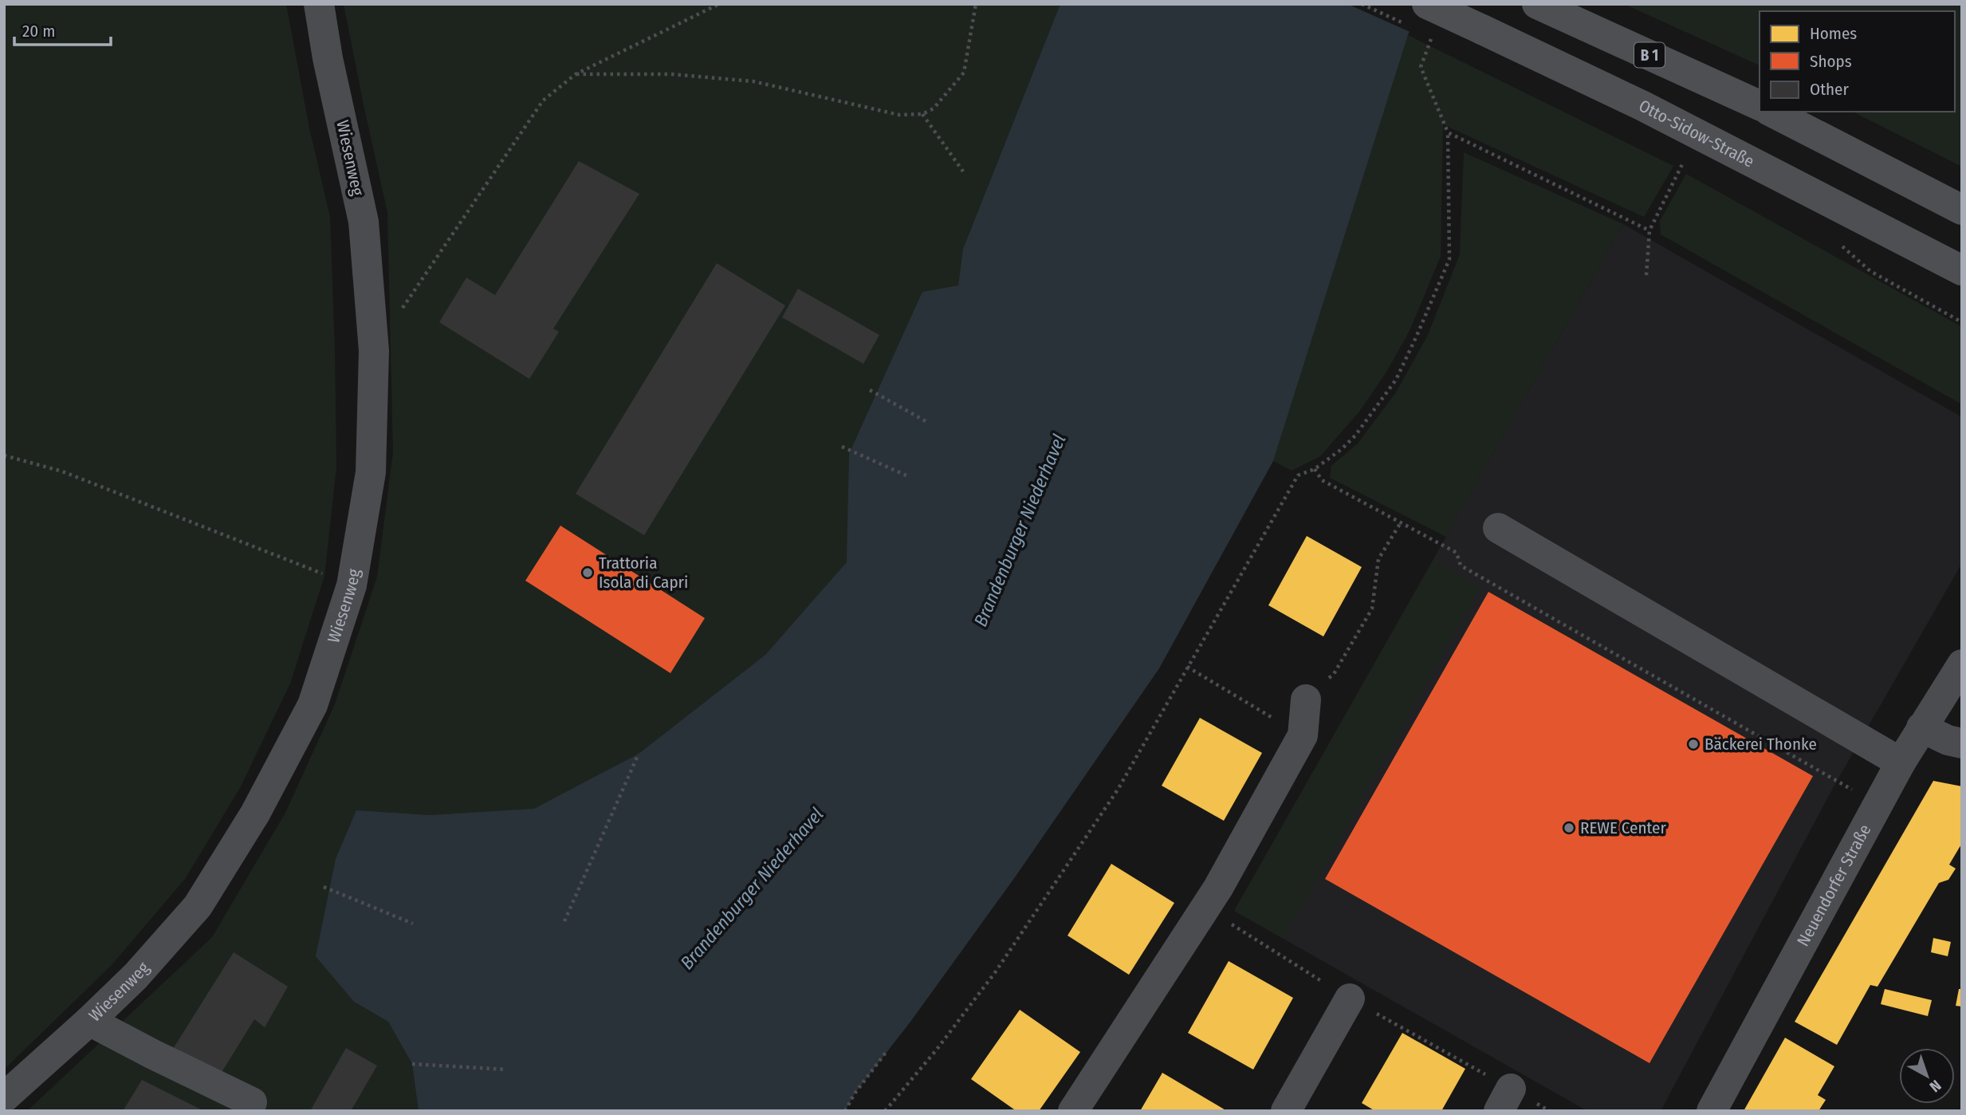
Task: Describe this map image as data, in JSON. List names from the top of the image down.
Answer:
{
  "streets": {
    "main road": ["B 1", "Otto-Sidow-Straße"],
    "street": ["Wiesenweg", "Neuendorfer Straße"]
  },
  "water": ["Brandenburger Niederhavel"],
  "places": ["Trattoria Isola di Capri", "Bäckerei Thonke", "REWE Center"],
  "legend": ["Homes", "Shops", "Other"],
  "scale_bar": "20 m",
  "north": "bottom right"
}
